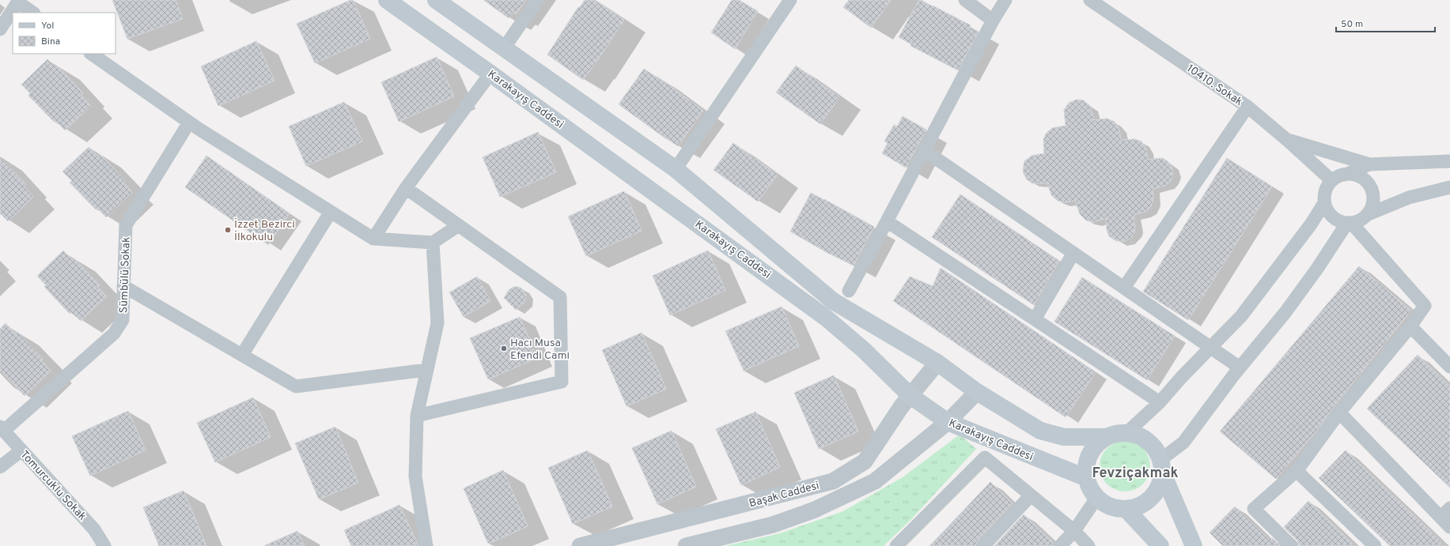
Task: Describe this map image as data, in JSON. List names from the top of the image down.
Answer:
{
  "streets": {
    "main road": ["Karakayış Caddesi"],
    "street": [
      "10410. Sokak",
      "Sümbülü Sokak",
      "Tomurcuklu Sokak",
      "Başak Caddesi"
    ]
  },
  "crossings": [
    ["Karakayış Caddesi", "Başak Caddesi"],
    ["Sümbülü Sokak", "Tomurcuklu Sokak"]
  ],
  "districts": ["Fevziçakmak"],
  "places": ["İzzet Bezirci İlkokulu", "Hacı Musa Efendi Cami"],
  "legend": ["Yol", "Bina"],
  "scale_bar": "50 m"
}
